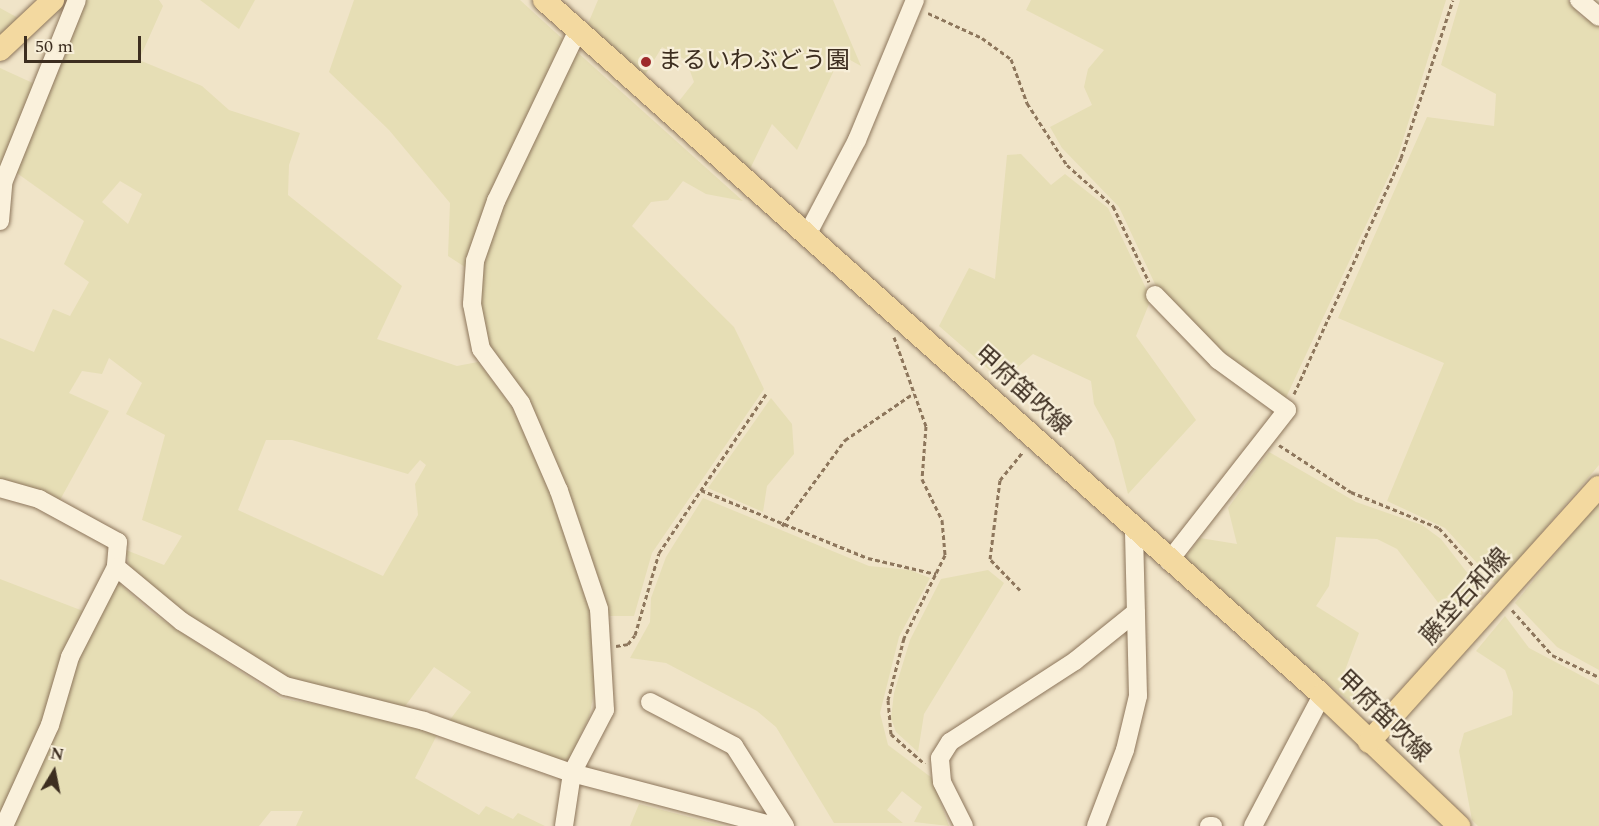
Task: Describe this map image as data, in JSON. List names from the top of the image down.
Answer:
{
  "streets": {
    "main road": ["甲府笛吹線", "藤垈石和線"]
  },
  "crossings": [
    ["甲府笛吹線", "藤垈石和線"]
  ],
  "places": ["まるいわぶどう園"],
  "scale_bar": "50 m",
  "north": "top"
}
